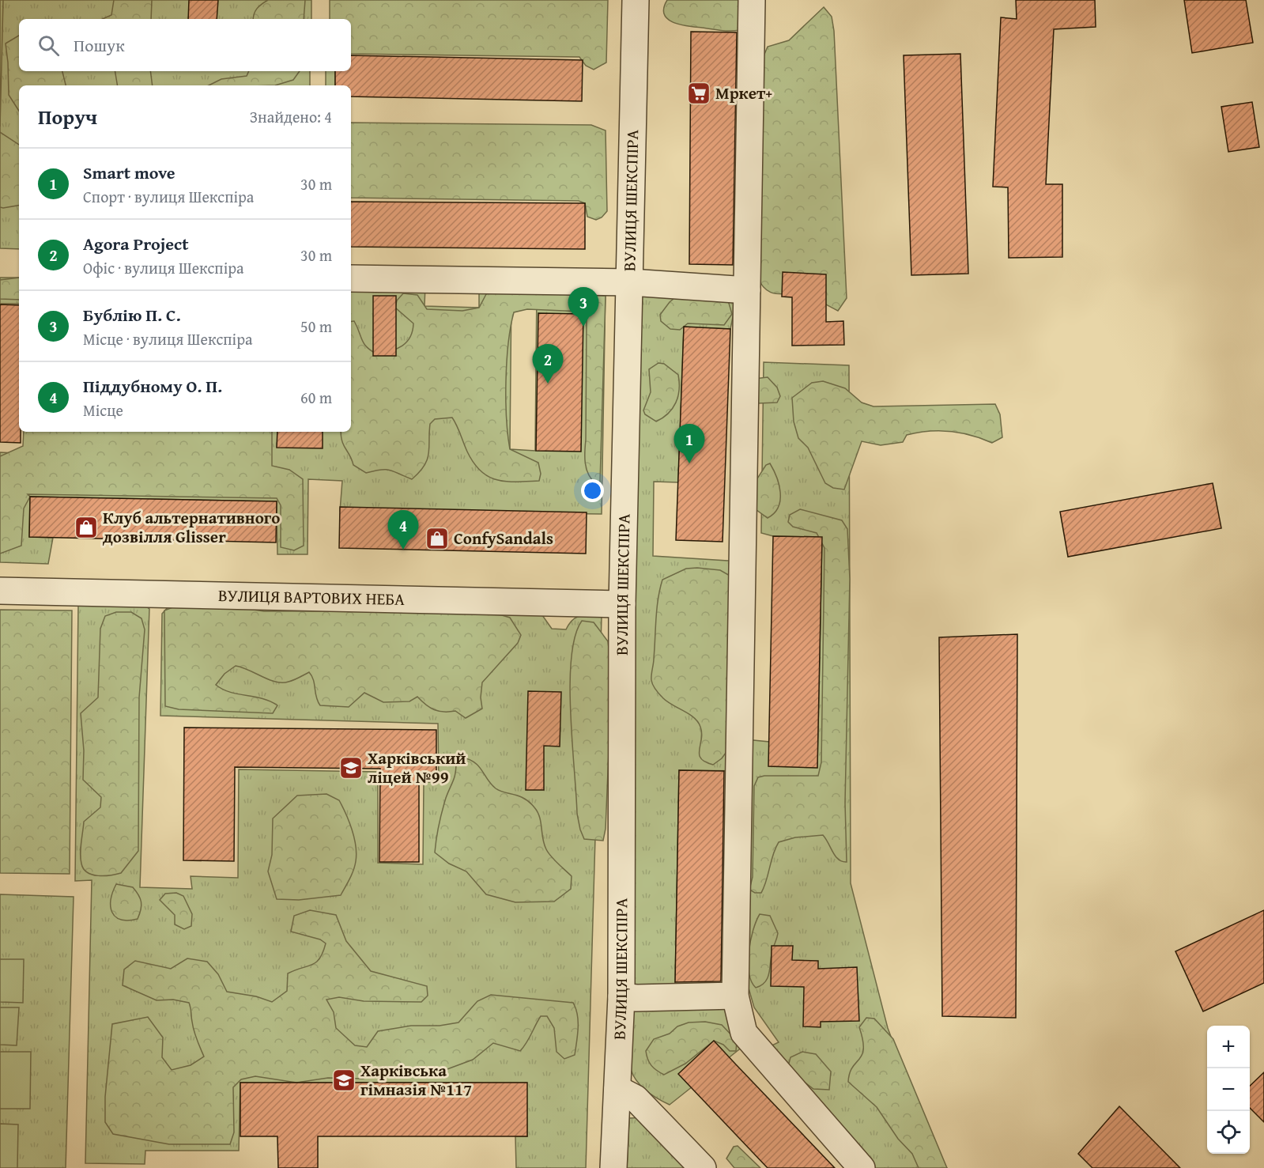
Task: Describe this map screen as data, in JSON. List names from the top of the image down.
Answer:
{
  "streets": {
    "street": ["ВУЛИЦЯ ШЕКСПІРА", "ВУЛИЦЯ ВАРТОВИХ НЕБА"]
  },
  "crossings": [
    ["ВУЛИЦЯ ШЕКСПІРА", "ВУЛИЦЯ ВАРТОВИХ НЕБА"]
  ],
  "places": {
    "supermarket": ["Мркет+"],
    "shop": ["Клуб альтернативного дозвілля Glisser", "ConfySandals"],
    "school or university": ["Харківський ліцей №99", "Харківська гімназія №117"]
  },
  "page": {
    "search": "Пошук",
    "heading": ["Поруч", "Знайдено: 4"],
    "list": [
      {
        "mark": "1",
        "name": "Smart move",
        "note": "Спорт · вулиця Шекспіра",
        "value": "30 m"
      },
      {
        "mark": "2",
        "name": "Agora Project",
        "note": "Офіс · вулиця Шекспіра",
        "value": "30 m"
      },
      {
        "mark": "3",
        "name": "Бублію П. С.",
        "note": "Місце · вулиця Шекспіра",
        "value": "50 m"
      },
      {
        "mark": "4",
        "name": "Піддубному О. П.",
        "note": "Місце",
        "value": "60 m"
      }
    ],
    "pins": [
      "3",
      "2",
      "1",
      "4"
    ],
    "map_buttons": ["+", "−"]
  }
}
